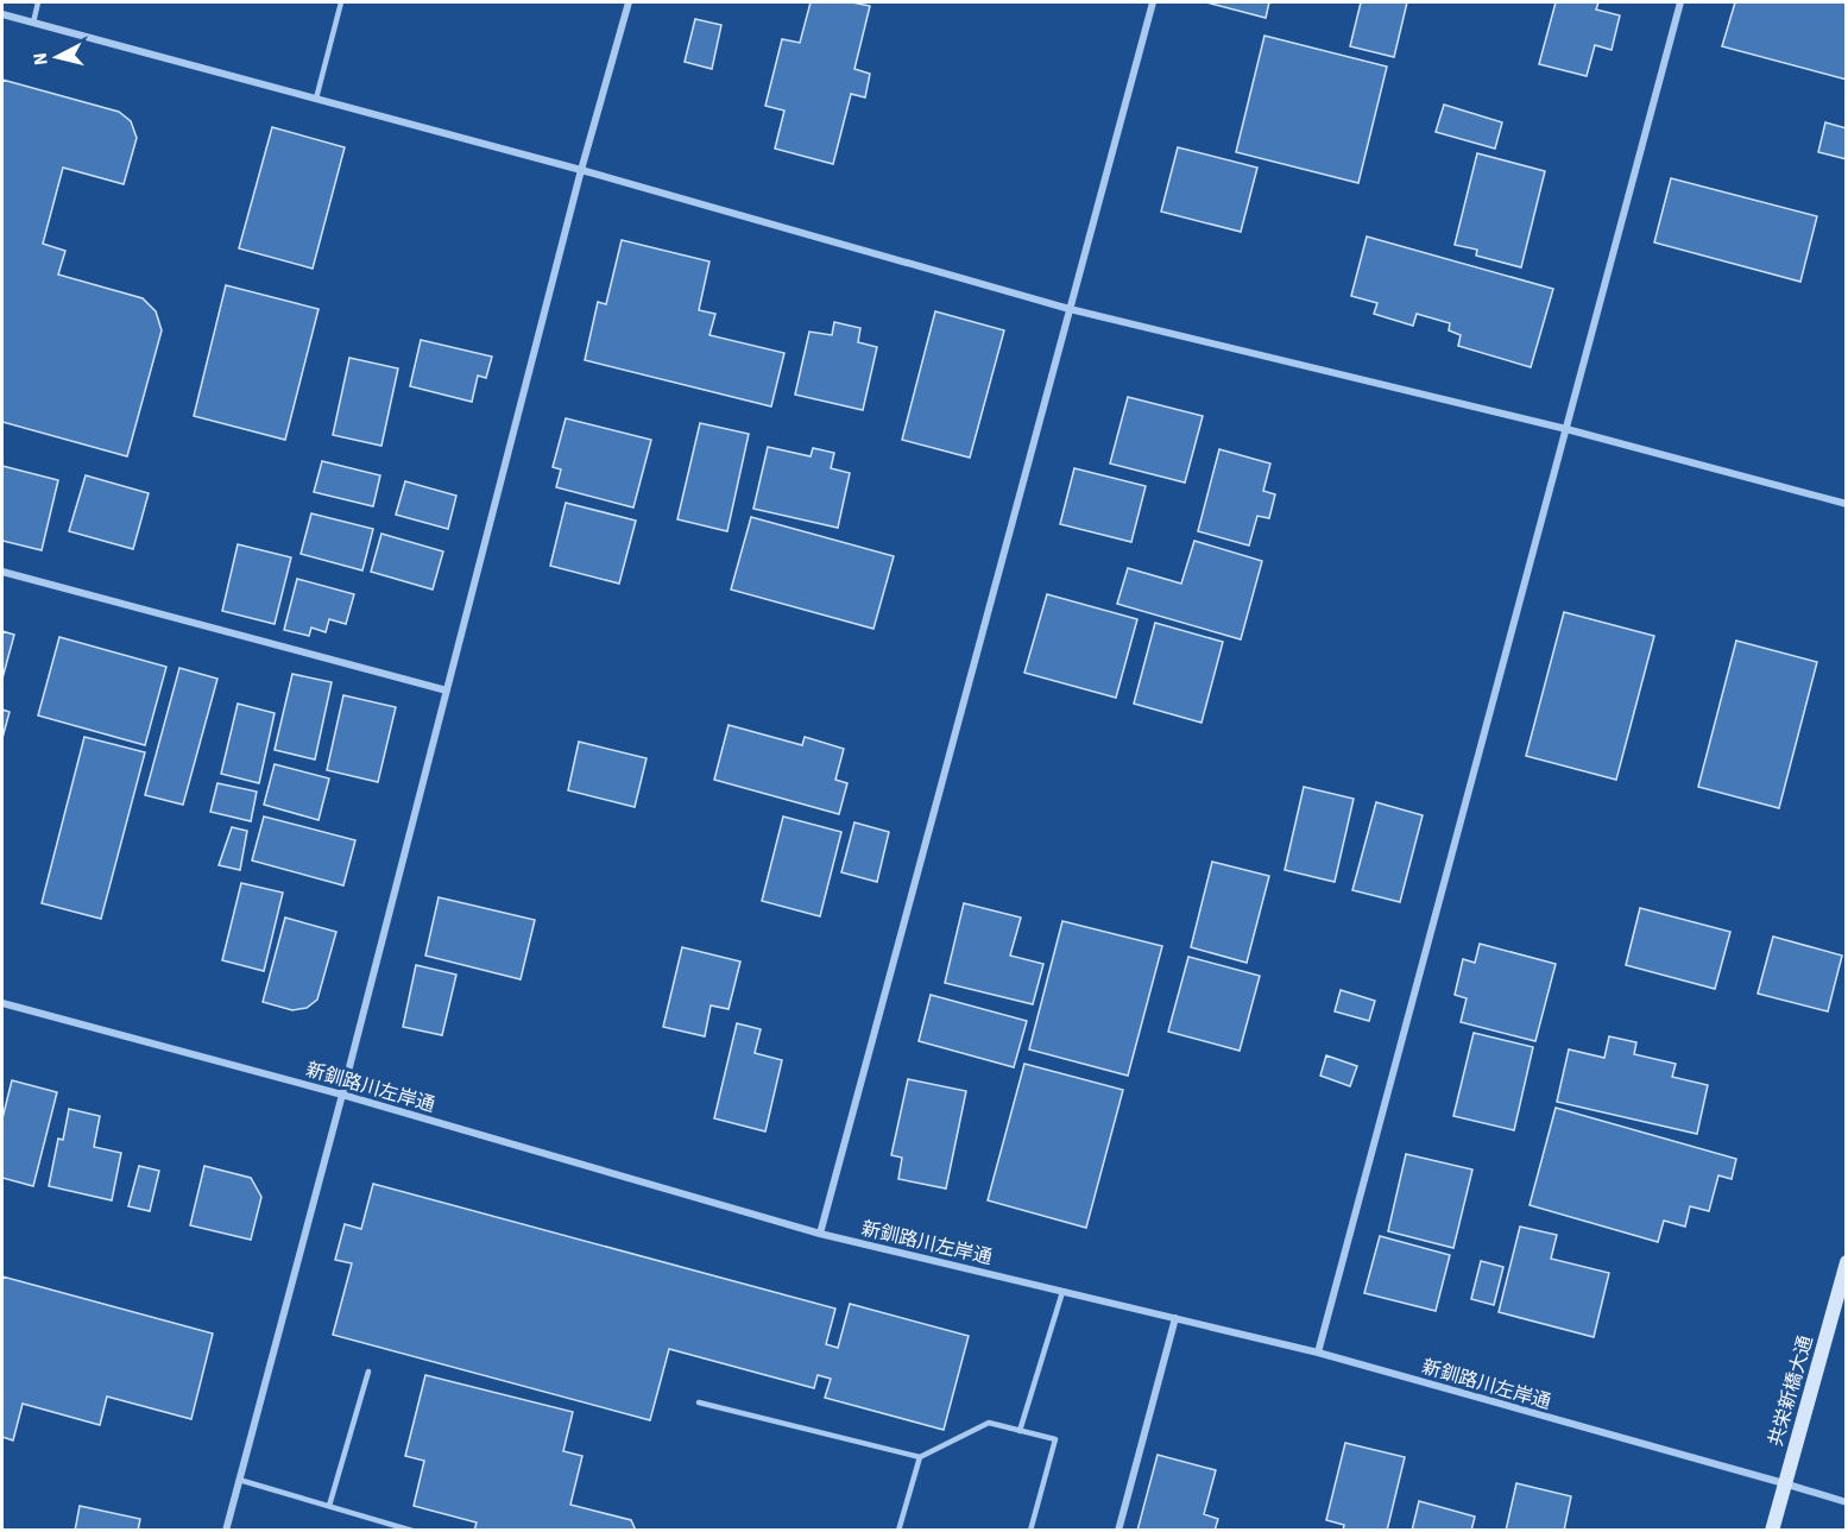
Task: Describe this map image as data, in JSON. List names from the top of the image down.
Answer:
{
  "streets": {
    "street": ["新釧路川左岸通", "共栄新橋大通"]
  },
  "crossings": [
    ["新釧路川左岸通", "共栄新橋大通"]
  ],
  "north": "left"
}
